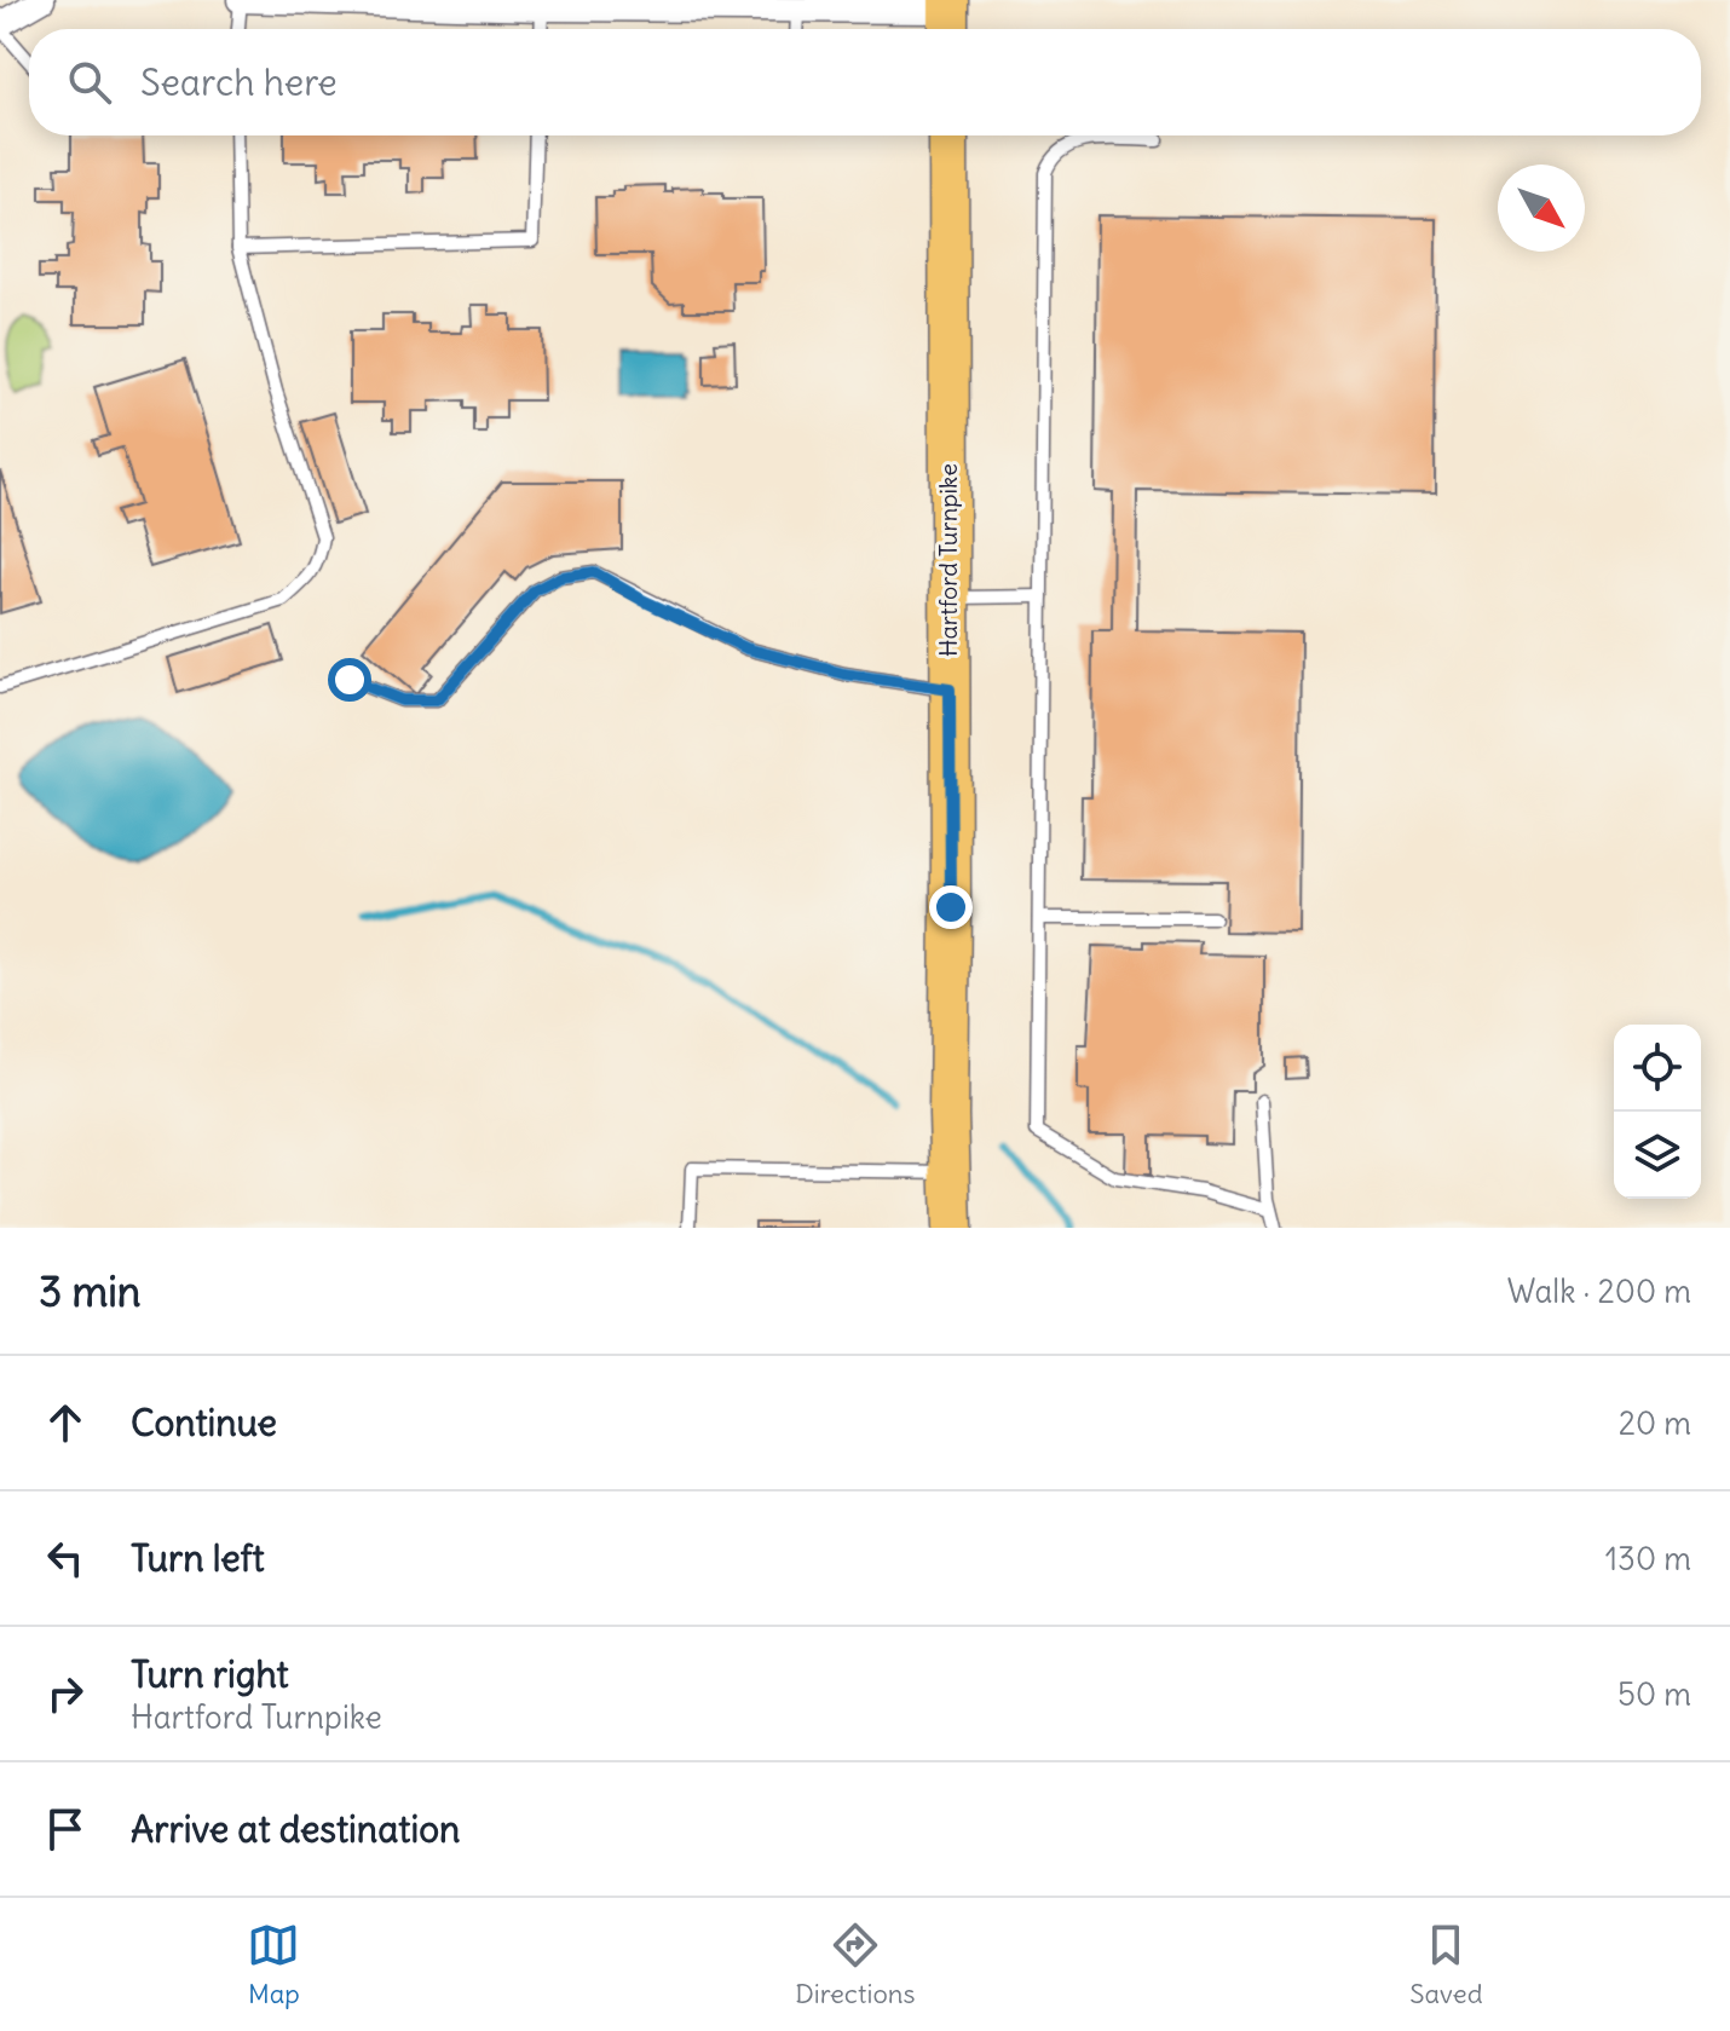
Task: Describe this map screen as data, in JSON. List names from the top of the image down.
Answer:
{
  "streets": {
    "main road": ["Hartford Turnpike"]
  },
  "north": "bottom right",
  "page": {
    "search": "Search here",
    "heading": ["3 min", "Walk · 200 m"],
    "list": [
      ["Continue", "20 m"],
      ["Turn left", "130 m"],
      ["Turn right", "Hartford Turnpike", "50 m"],
      "Arrive at destination"
    ],
    "nav": ["Map", "Directions", "Saved"]
  }
}
